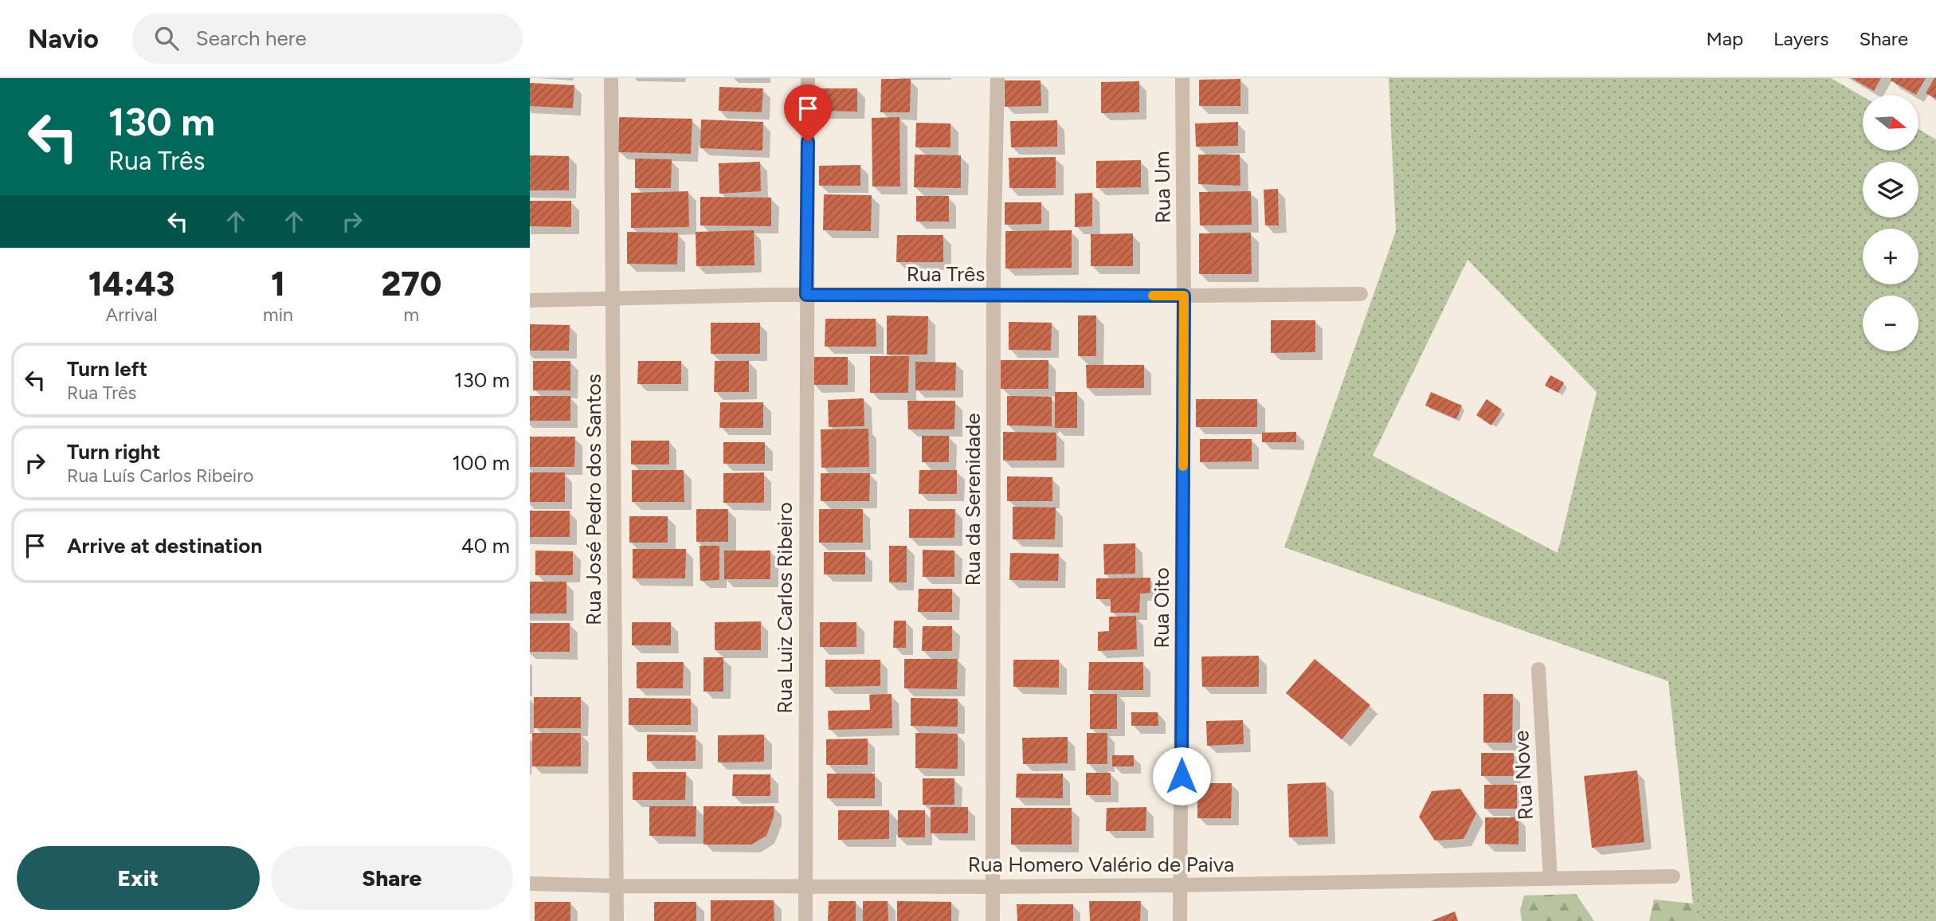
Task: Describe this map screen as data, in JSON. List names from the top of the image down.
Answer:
{
  "streets": {
    "street": [
      "Rua Um",
      "Rua Três",
      "Rua José Pedro dos Santos",
      "Rua da Serenidade",
      "Rua Luiz Carlos Ribeiro",
      "Rua Oito",
      "Rua Nove",
      "Rua Homero Valério de Paiva"
    ]
  },
  "crossings": [
    ["Rua Um", "Rua Três"],
    ["Rua Um", "Rua Oito"],
    ["Rua Três", "Rua José Pedro dos Santos"],
    ["Rua Três", "Rua da Serenidade"],
    ["Rua Três", "Rua Luiz Carlos Ribeiro"],
    ["Rua Três", "Rua Oito"],
    ["Rua José Pedro dos Santos", "Rua Homero Valério de Paiva"],
    ["Rua da Serenidade", "Rua Homero Valério de Paiva"],
    ["Rua Luiz Carlos Ribeiro", "Rua Homero Valério de Paiva"],
    ["Rua Oito", "Rua Homero Valério de Paiva"],
    ["Rua Nove", "Rua Homero Valério de Paiva"]
  ],
  "north": "right",
  "page": {
    "header": "Navio",
    "search": "Search here",
    "nav": ["Map", "Layers", "Share"],
    "turn": ["130 m", "Rua Três"],
    "map_buttons": ["+", "−"],
    "eta": [
      "14:43",
      "Arrival",
      "1",
      "min",
      "270",
      "m"
    ],
    "list": [
      {
        "name": "Turn left",
        "note": "Rua Três",
        "value": "130 m"
      },
      {
        "name": "Turn right",
        "note": "Rua Luís Carlos Ribeiro",
        "value": "100 m"
      },
      {
        "name": "Arrive at destination",
        "value": "40 m"
      }
    ],
    "buttons": ["Exit", "Share"]
  }
}
